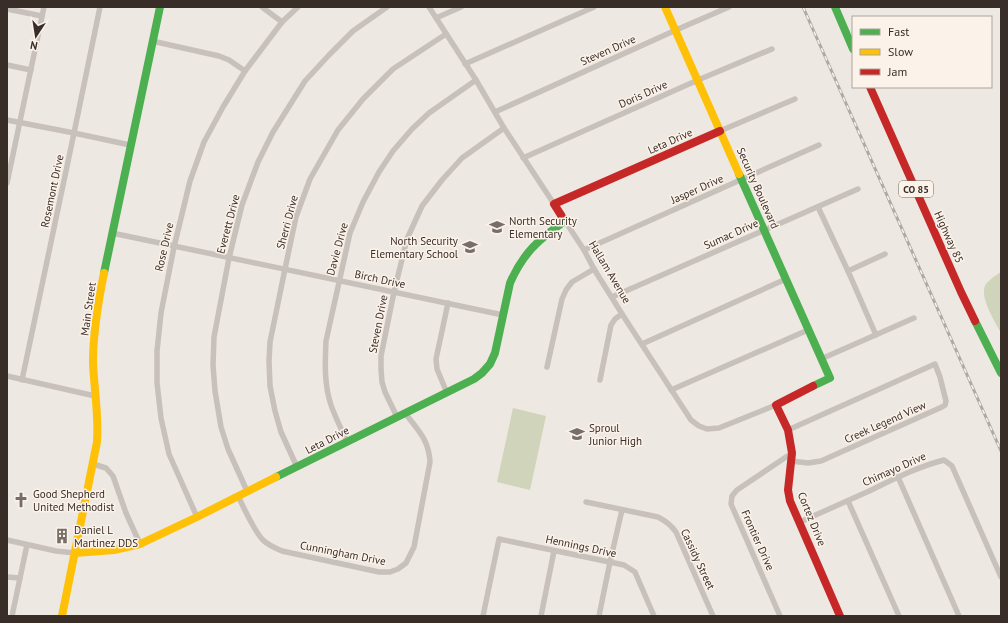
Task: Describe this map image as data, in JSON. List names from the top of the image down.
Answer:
{
  "streets": {
    "street": [
      "Steven Drive",
      "Doris Drive",
      "Leta Drive",
      "Security Boulevard",
      "Jasper Drive",
      "CO 85",
      "Rosemont Drive",
      "Sherri Drive",
      "Everett Drive",
      "Sumac Drive",
      "Highway 85",
      "Rose Drive",
      "Davie Drive",
      "Hallam Avenue",
      "Birch Drive",
      "Main Street",
      "Creek Legend View",
      "Chimayo Drive",
      "Cortez Drive",
      "Frontier Drive",
      "Hennings Drive",
      "Cunningham Drive",
      "Cassidy Street"
    ]
  },
  "crossings": [
    ["Steven Drive", "Leta Drive"],
    ["Steven Drive", "Security Boulevard"],
    ["Steven Drive", "Hallam Avenue"],
    ["Steven Drive", "Birch Drive"],
    ["Doris Drive", "Security Boulevard"],
    ["Doris Drive", "Hallam Avenue"],
    ["Leta Drive", "Security Boulevard"],
    ["Leta Drive", "Sherri Drive"],
    ["Leta Drive", "Everett Drive"],
    ["Leta Drive", "Rose Drive"],
    ["Leta Drive", "Davie Drive"],
    ["Leta Drive", "Hallam Avenue"],
    ["Leta Drive", "Birch Drive"],
    ["Leta Drive", "Main Street"],
    ["Leta Drive", "Cunningham Drive"],
    ["Security Boulevard", "Jasper Drive"],
    ["Security Boulevard", "Sumac Drive"],
    ["Security Boulevard", "Hallam Avenue"],
    ["Jasper Drive", "Hallam Avenue"],
    ["Sherri Drive", "Hallam Avenue"],
    ["Sherri Drive", "Birch Drive"],
    ["Everett Drive", "Birch Drive"],
    ["Sumac Drive", "Hallam Avenue"],
    ["Rose Drive", "Birch Drive"],
    ["Davie Drive", "Hallam Avenue"],
    ["Davie Drive", "Birch Drive"],
    ["Hallam Avenue", "Cortez Drive"],
    ["Birch Drive", "Main Street"],
    ["Creek Legend View", "Cortez Drive"],
    ["Creek Legend View", "Frontier Drive"],
    ["Chimayo Drive", "Cortez Drive"],
    ["Cortez Drive", "Frontier Drive"]
  ],
  "places": {
    "school or university": ["North Security Elementary", "North Security Elementary School", "Sproul Junior High"],
    "church": ["Good Shepherd United Methodist"],
    "building": ["Daniel L Martinez DDS"]
  },
  "legend": ["Fast", "Slow", "Jam"],
  "north": "bottom"
}
